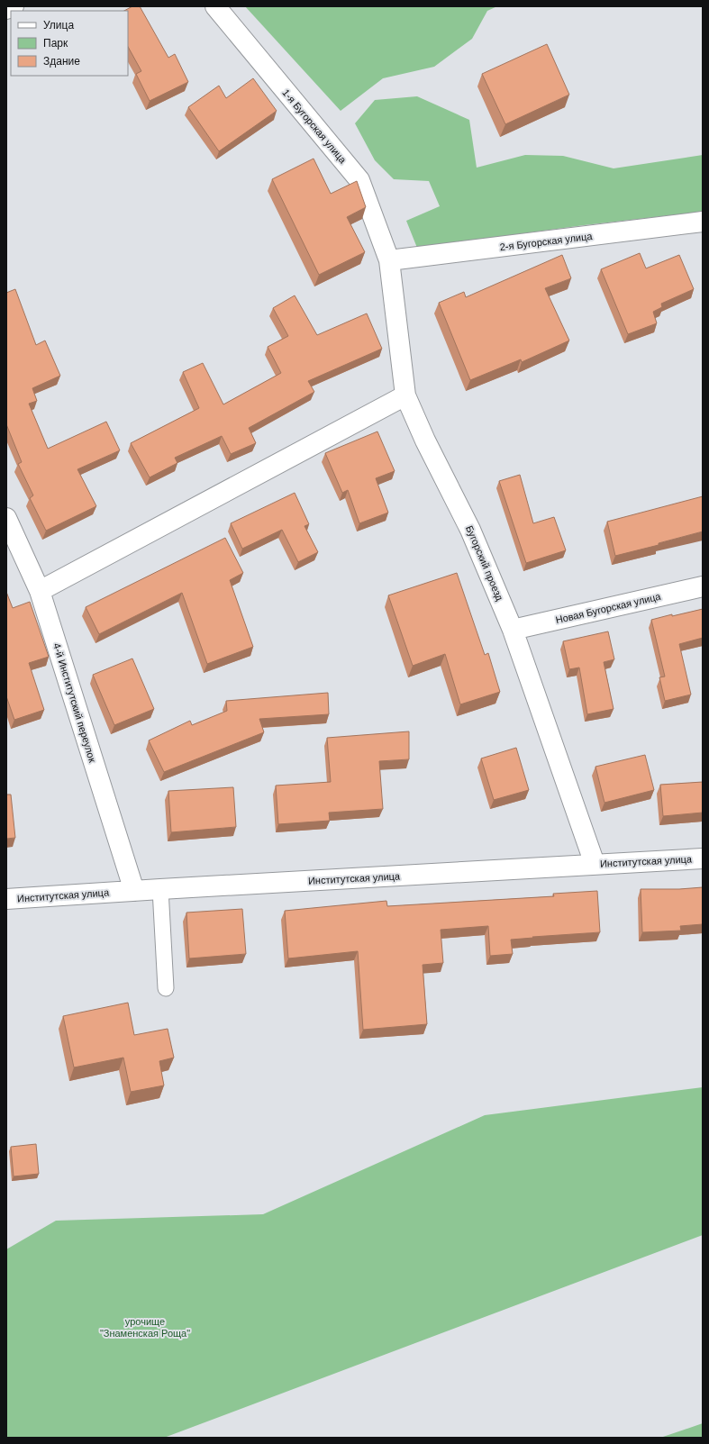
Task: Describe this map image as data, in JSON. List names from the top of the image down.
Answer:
{
  "streets": {
    "street": [
      "1-я Бугорская улица",
      "2-я Бугорская улица",
      "Бугорский проезд",
      "Новая Бугорская улица",
      "4-й Институтский переулок",
      "Институтская улица"
    ]
  },
  "crossings": [
    ["1-я Бугорская улица", "2-я Бугорская улица"],
    ["1-я Бугорская улица", "Бугорский проезд"],
    ["2-я Бугорская улица", "Бугорский проезд"],
    ["Бугорский проезд", "Новая Бугорская улица"],
    ["Бугорский проезд", "Институтская улица"],
    ["4-й Институтский переулок", "Институтская улица"]
  ],
  "parks": ["урочище \"Знаменская Роща\""],
  "legend": ["Улица", "Парк", "Здание"]
}
